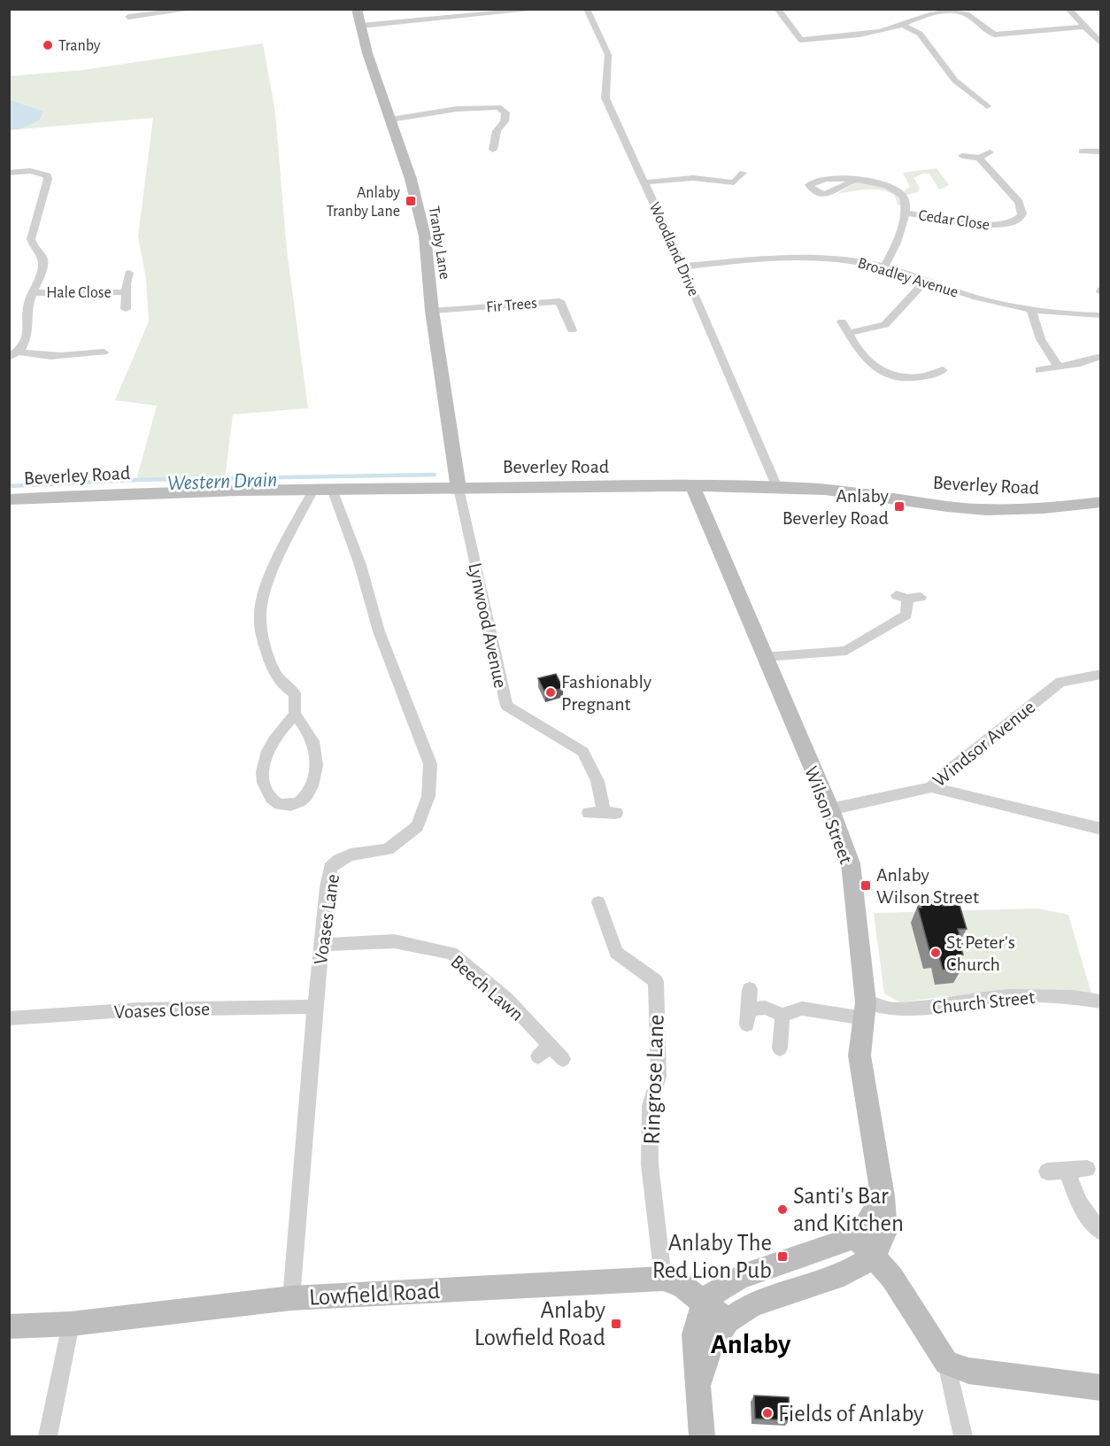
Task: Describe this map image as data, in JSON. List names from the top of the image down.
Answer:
{
  "streets": {
    "main road": [
      "Tranby Lane",
      "Beverley Road",
      "Wilson Street",
      "Lowfield Road"
    ],
    "street": [
      "Cedar Close",
      "Woodland Drive",
      "Broadley Avenue",
      "Hale Close",
      "Fir Trees",
      "Lynwood Avenue",
      "Windsor Avenue",
      "Voases Lane",
      "Beech Lawn",
      "Church Street",
      "Voases Close",
      "Ringrose Lane"
    ]
  },
  "crossings": [
    ["Tranby Lane", "Fir Trees"],
    ["Tranby Lane", "Beverley Road"],
    ["Tranby Lane", "Lynwood Avenue"],
    ["Woodland Drive", "Broadley Avenue"],
    ["Woodland Drive", "Beverley Road"],
    ["Beverley Road", "Lynwood Avenue"],
    ["Beverley Road", "Wilson Street"],
    ["Beverley Road", "Voases Lane"],
    ["Windsor Avenue", "Wilson Street"],
    ["Wilson Street", "Church Street"],
    ["Voases Lane", "Beech Lawn"],
    ["Voases Lane", "Voases Close"],
    ["Voases Lane", "Lowfield Road"],
    ["Ringrose Lane", "Lowfield Road"]
  ],
  "districts": ["Anlaby"],
  "water": ["Western Drain"],
  "places": {
    "other": [
      "Tranby",
      "Fashionably Pregnant",
      "St Peter's Church",
      "Santi's Bar and Kitchen",
      "Fields of Anlaby"
    ],
    "transit": [
      "Anlaby Tranby Lane",
      "Anlaby Beverley Road",
      "Anlaby Wilson Street",
      "Anlaby The Red Lion Pub",
      "Anlaby Lowfield Road"
    ]
  }
}
